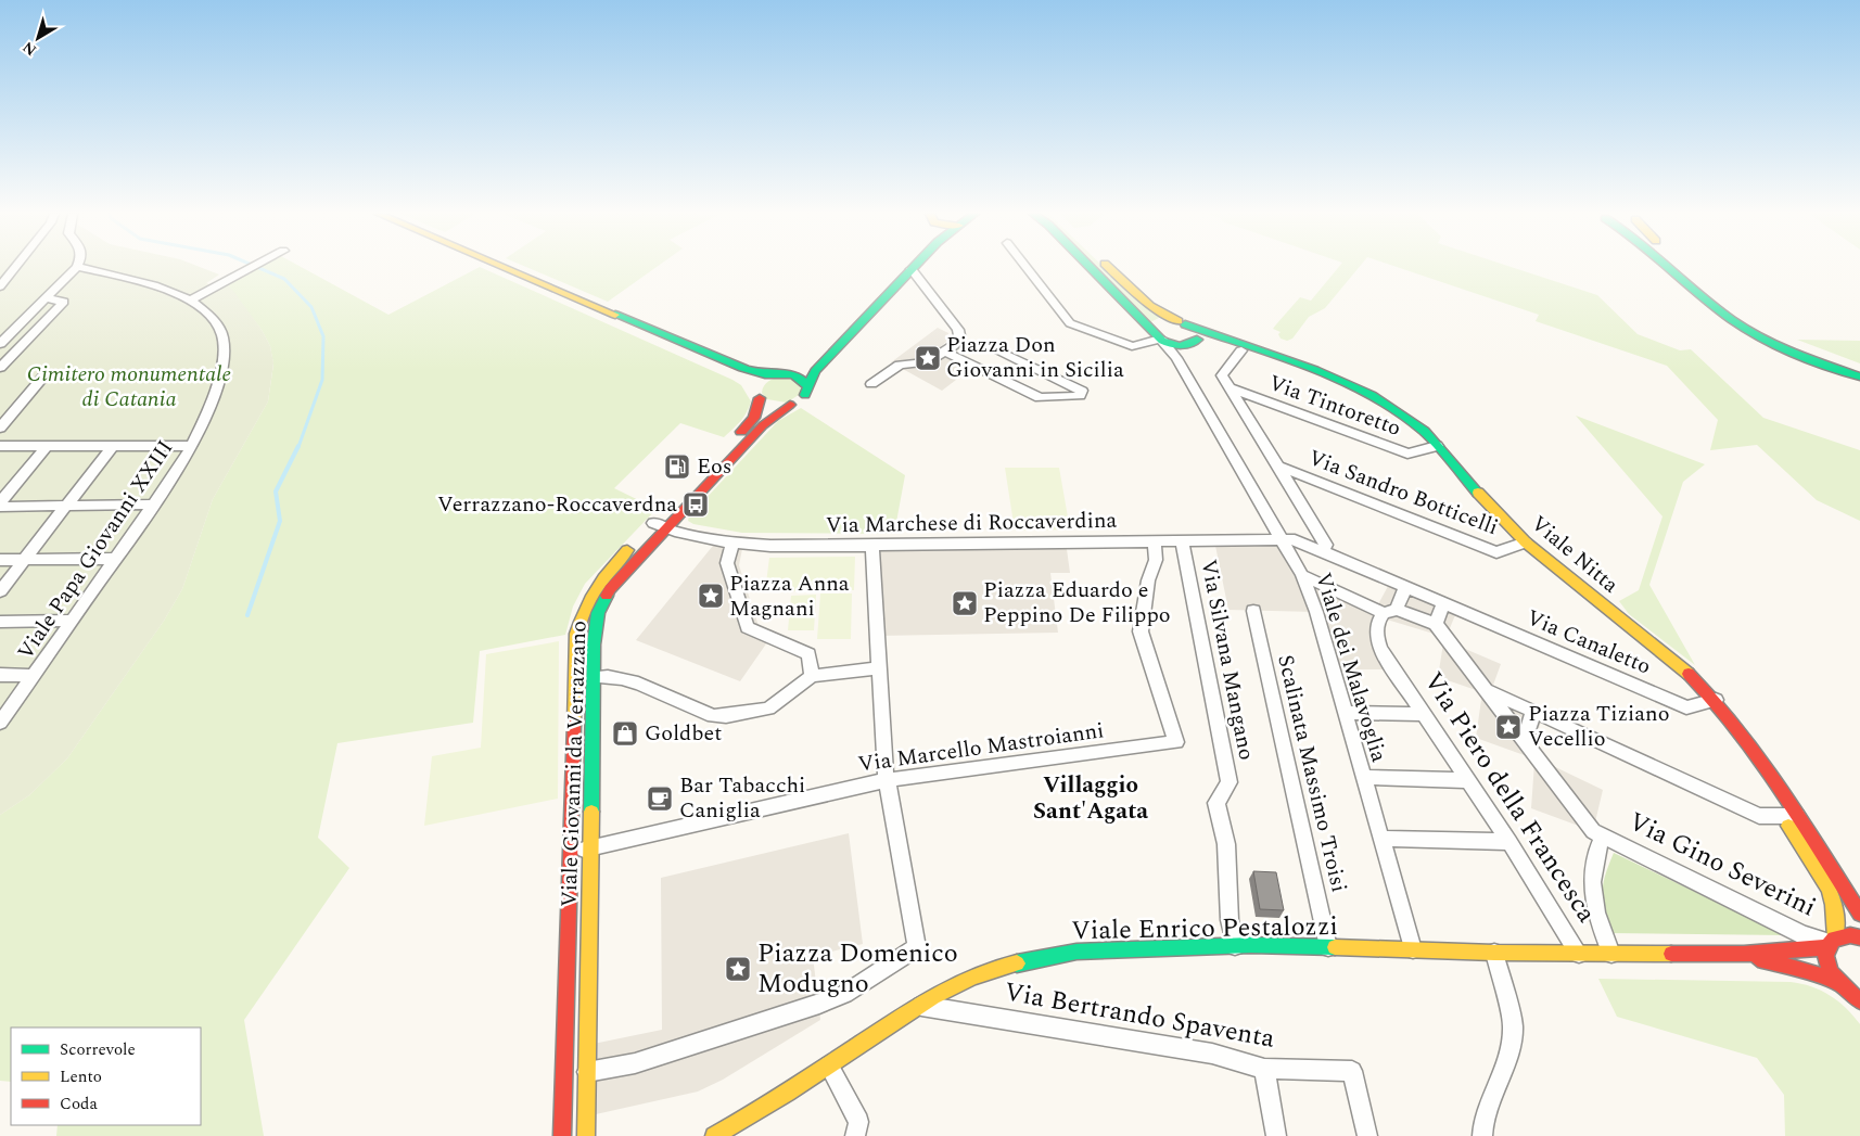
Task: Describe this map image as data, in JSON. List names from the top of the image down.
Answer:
{
  "streets": {
    "main road": ["Viale Nitta", "Viale Giovanni da Verrazzano", "Viale Enrico Pestalozzi"],
    "street": [
      "Via Tintoretto",
      "Via Sandro Botticelli",
      "Via Marchese di Roccaverdina",
      "Viale Papa Giovanni XXIII",
      "Via Canaletto",
      "Via Silvana Mangano",
      "Viale dei Malavoglia",
      "Via Marcello Mastroianni",
      "Scalinata Massimo Troisi",
      "Via Piero della Francesca",
      "Via Gino Severini",
      "Via Bertrando Spaventa"
    ]
  },
  "crossings": [
    ["Via Tintoretto", "Viale Nitta"],
    ["Via Sandro Botticelli", "Viale Nitta"],
    ["Via Marchese di Roccaverdina", "Via Silvana Mangano"],
    ["Via Marchese di Roccaverdina", "Viale dei Malavoglia"],
    ["Via Marchese di Roccaverdina", "Via Marcello Mastroianni"],
    ["Via Marchese di Roccaverdina", "Viale Giovanni da Verrazzano"],
    ["Viale Nitta", "Via Canaletto"],
    ["Via Canaletto", "Via Piero della Francesca"],
    ["Via Silvana Mangano", "Viale Enrico Pestalozzi"],
    ["Viale dei Malavoglia", "Viale Enrico Pestalozzi"],
    ["Via Marcello Mastroianni", "Viale Giovanni da Verrazzano"],
    ["Scalinata Massimo Troisi", "Viale Enrico Pestalozzi"],
    ["Via Piero della Francesca", "Viale Enrico Pestalozzi"],
    ["Viale Enrico Pestalozzi", "Via Bertrando Spaventa"]
  ],
  "districts": ["Villaggio Sant'Agata"],
  "parks": ["Cimitero monumentale di Catania"],
  "places": {
    "place": [
      "Piazza Don Giovanni in Sicilia",
      "Piazza Anna Magnani",
      "Piazza Eduardo e Peppino De Filippo",
      "Piazza Tiziano Vecellio",
      "Piazza Domenico Modugno"
    ],
    "fuel station": ["Eos"],
    "bus stop": ["Verrazzano-Roccaverdna"],
    "shop": ["Goldbet"],
    "cafe": ["Bar Tabacchi Caniglia"]
  },
  "legend": ["Scorrevole", "Lento", "Coda"],
  "north": "bottom left"
}
